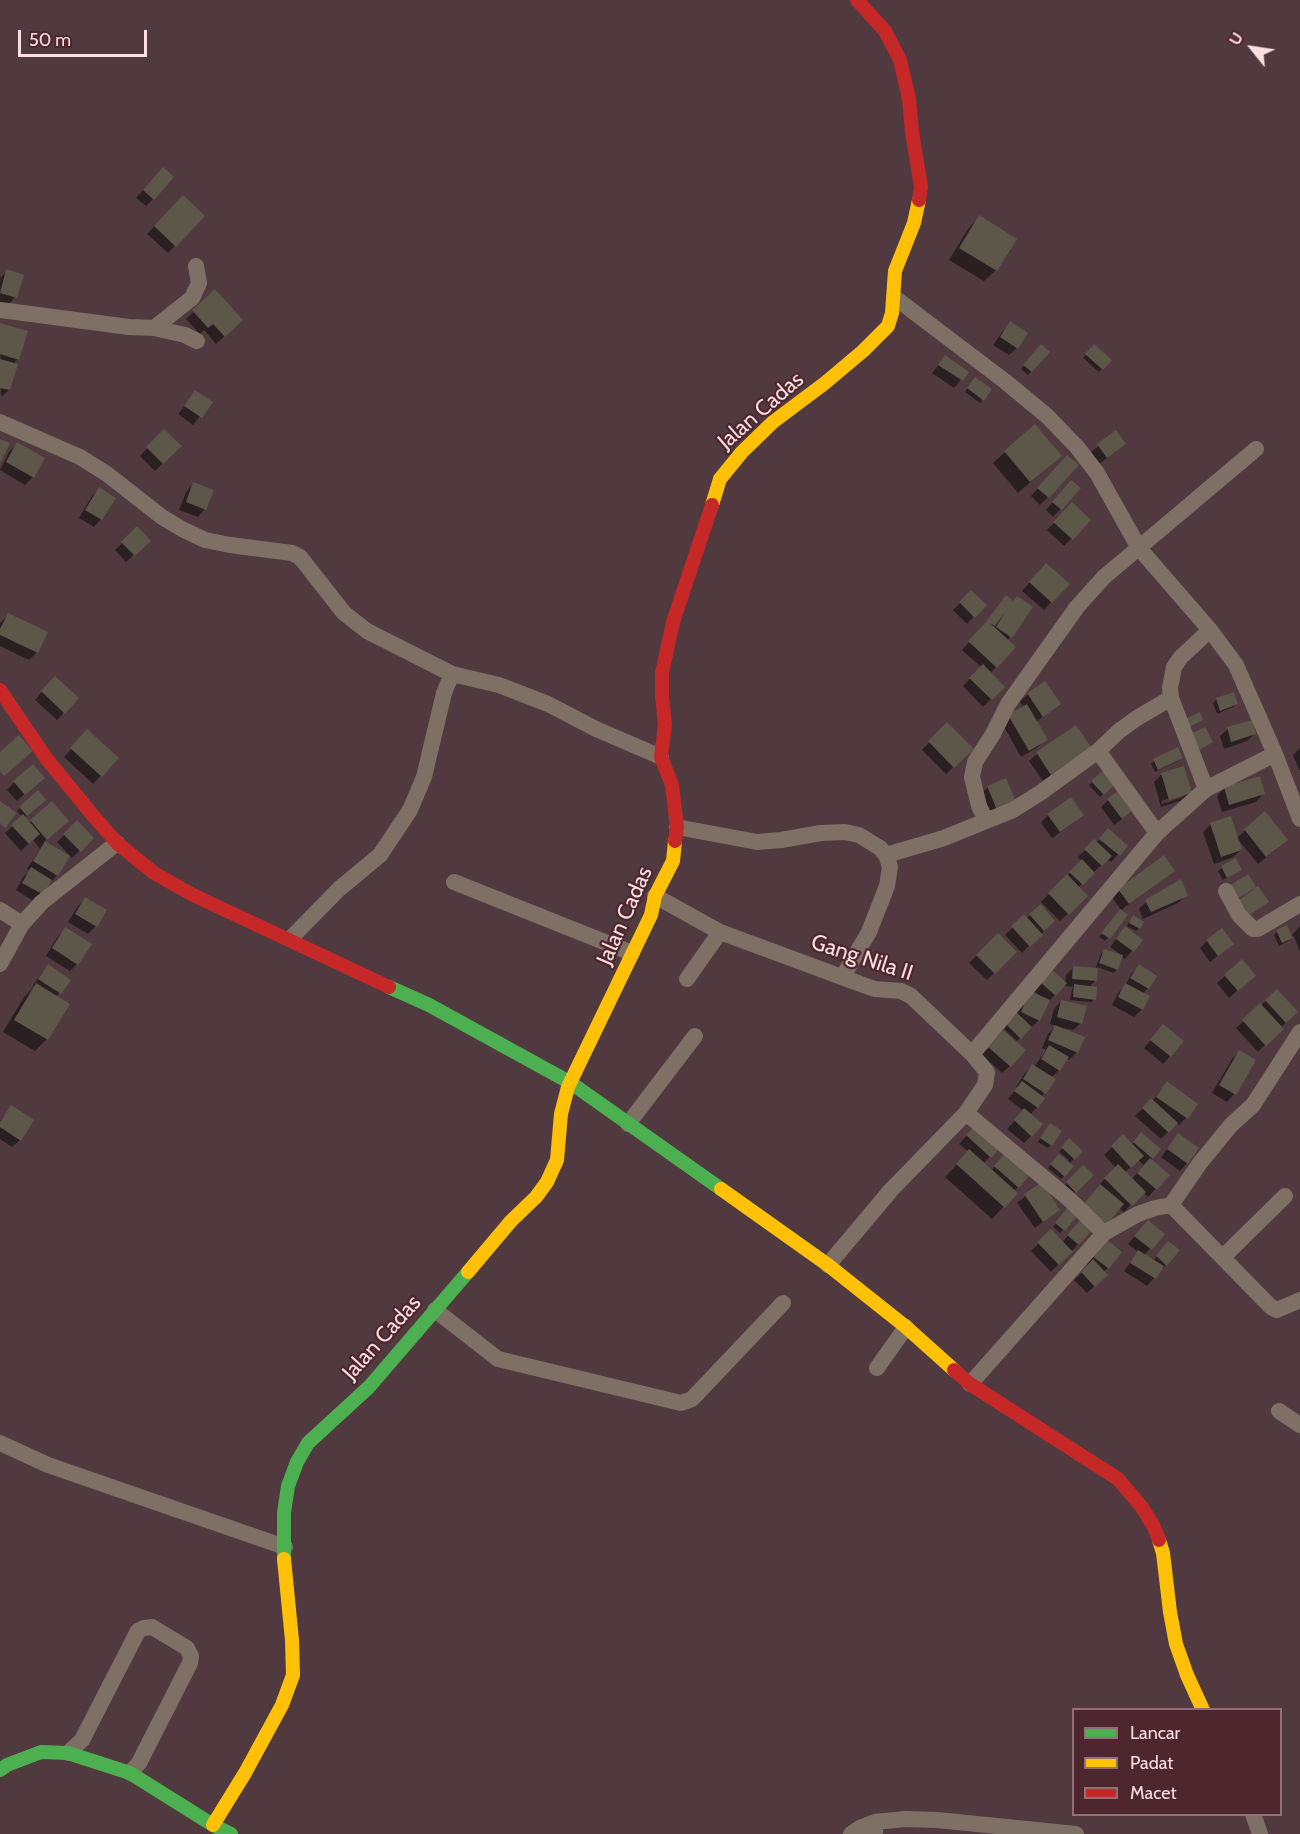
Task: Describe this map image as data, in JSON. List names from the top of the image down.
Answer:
{
  "streets": {
    "street": ["Jalan Cadas", "Gang Nila II"]
  },
  "crossings": [
    ["Jalan Cadas", "Gang Nila II"]
  ],
  "legend": ["Lancar", "Padat", "Macet"],
  "scale_bar": "50 m",
  "north": "top left"
}
